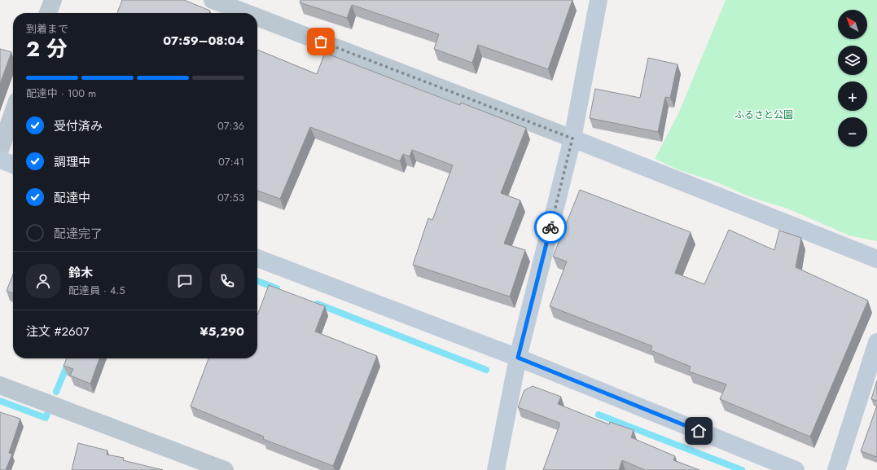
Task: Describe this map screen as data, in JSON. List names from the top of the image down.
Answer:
{
  "parks": ["ふるさと公園"],
  "north": "top left",
  "page": {
    "map_buttons": ["+", "−"],
    "heading": ["2 分", "到着まで", "07:59–08:04"],
    "panel": [
      "鈴木",
      "配達員 · 4.5",
      "注文 #2607",
      "¥5,290"
    ],
    "bar": "配達中 · 100 m",
    "list": [
      ["受付済み", "07:36"],
      ["調理中", "07:41"],
      ["配達中", "07:53"],
      "配達完了"
    ]
  }
}
